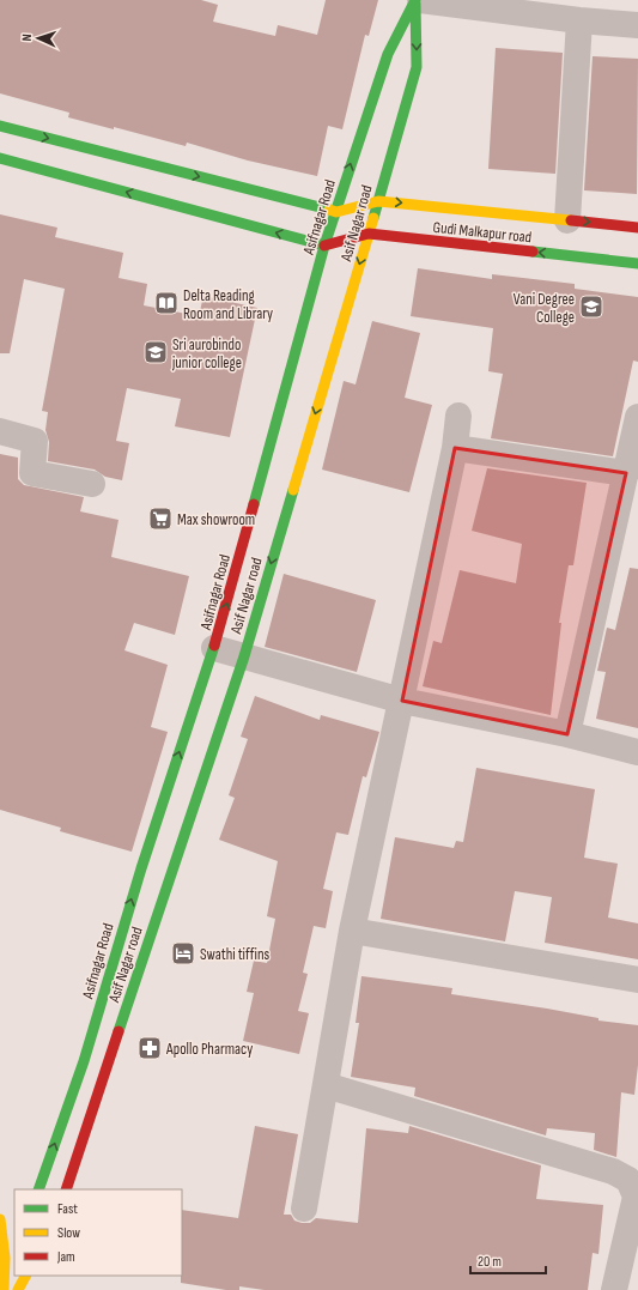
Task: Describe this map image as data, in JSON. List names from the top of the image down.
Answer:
{
  "streets": {
    "main road": ["Asifnagar Road", "Asif Nagar road", "Gudi Malkapur road"]
  },
  "crossings": [
    ["Asifnagar Road", "Asif Nagar road"],
    ["Asifnagar Road", "Gudi Malkapur road"],
    ["Asif Nagar road", "Gudi Malkapur road"]
  ],
  "one_way": ["Asifnagar Road", "Asif Nagar road"],
  "places": {
    "library": ["Delta Reading Room and Library"],
    "school or university": ["Vani Degree College", "Sri aurobindo junior college"],
    "supermarket": ["Max showroom"],
    "hotel": ["Swathi tiffins"],
    "pharmacy": ["Apollo Pharmacy"]
  },
  "legend": ["Fast", "Slow", "Jam"],
  "scale_bar": "20 m",
  "north": "left"
}
